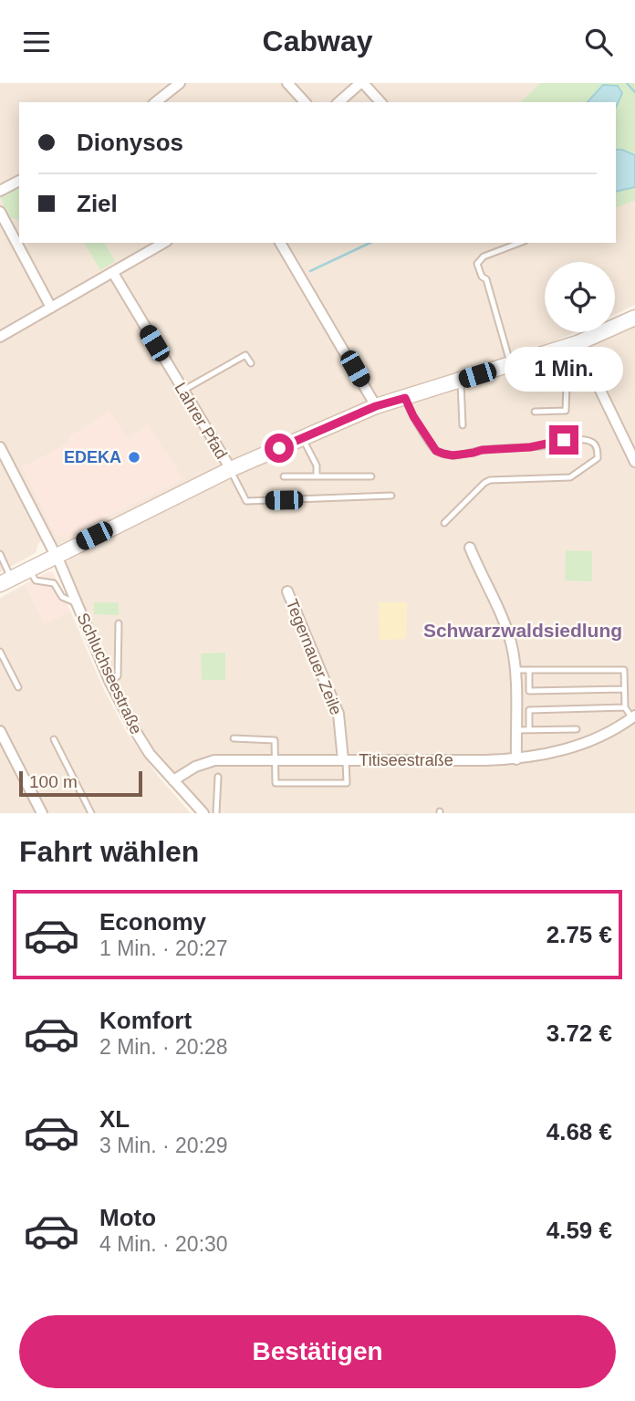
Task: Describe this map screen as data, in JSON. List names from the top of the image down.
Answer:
{
  "streets": {
    "street": [
      "Lahrer Pfad",
      "Tegernauer Zeile",
      "Schluchseestraße",
      "Titiseestraße"
    ]
  },
  "crossings": [
    ["Tegernauer Zeile", "Titiseestraße"],
    ["Schluchseestraße", "Titiseestraße"]
  ],
  "districts": ["Schwarzwaldsiedlung"],
  "places": ["EDEKA"],
  "scale_bar": "100 m",
  "page": {
    "header": "Cabway",
    "banner": ["Dionysos", "Ziel"],
    "bubble": "1 Min.",
    "scale": "100 m",
    "heading": "Fahrt wählen",
    "list": [
      {
        "name": "Economy",
        "note": "1 Min. · 20:27",
        "value": "2.75 €"
      },
      {
        "name": "Komfort",
        "note": "2 Min. · 20:28",
        "value": "3.72 €"
      },
      {
        "name": "XL",
        "note": "3 Min. · 20:29",
        "value": "4.68 €"
      },
      {
        "name": "Moto",
        "note": "4 Min. · 20:30",
        "value": "4.59 €"
      }
    ],
    "buttons": "Bestätigen"
  }
}
